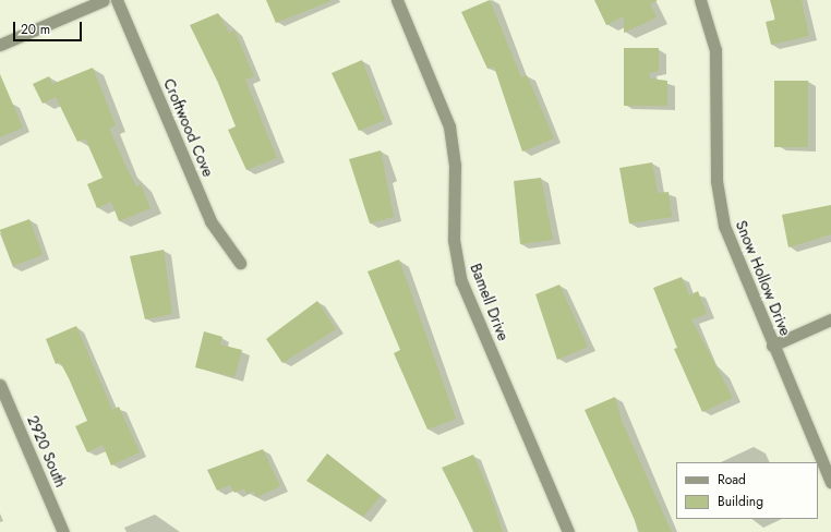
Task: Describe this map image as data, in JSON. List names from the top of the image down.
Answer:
{
  "streets": {
    "street": [
      "Croftwood Cove",
      "Snow Hollow Drive",
      "Bamell Drive",
      "2920 South"
    ]
  },
  "legend": ["Road", "Building"],
  "scale_bar": "20 m"
}
